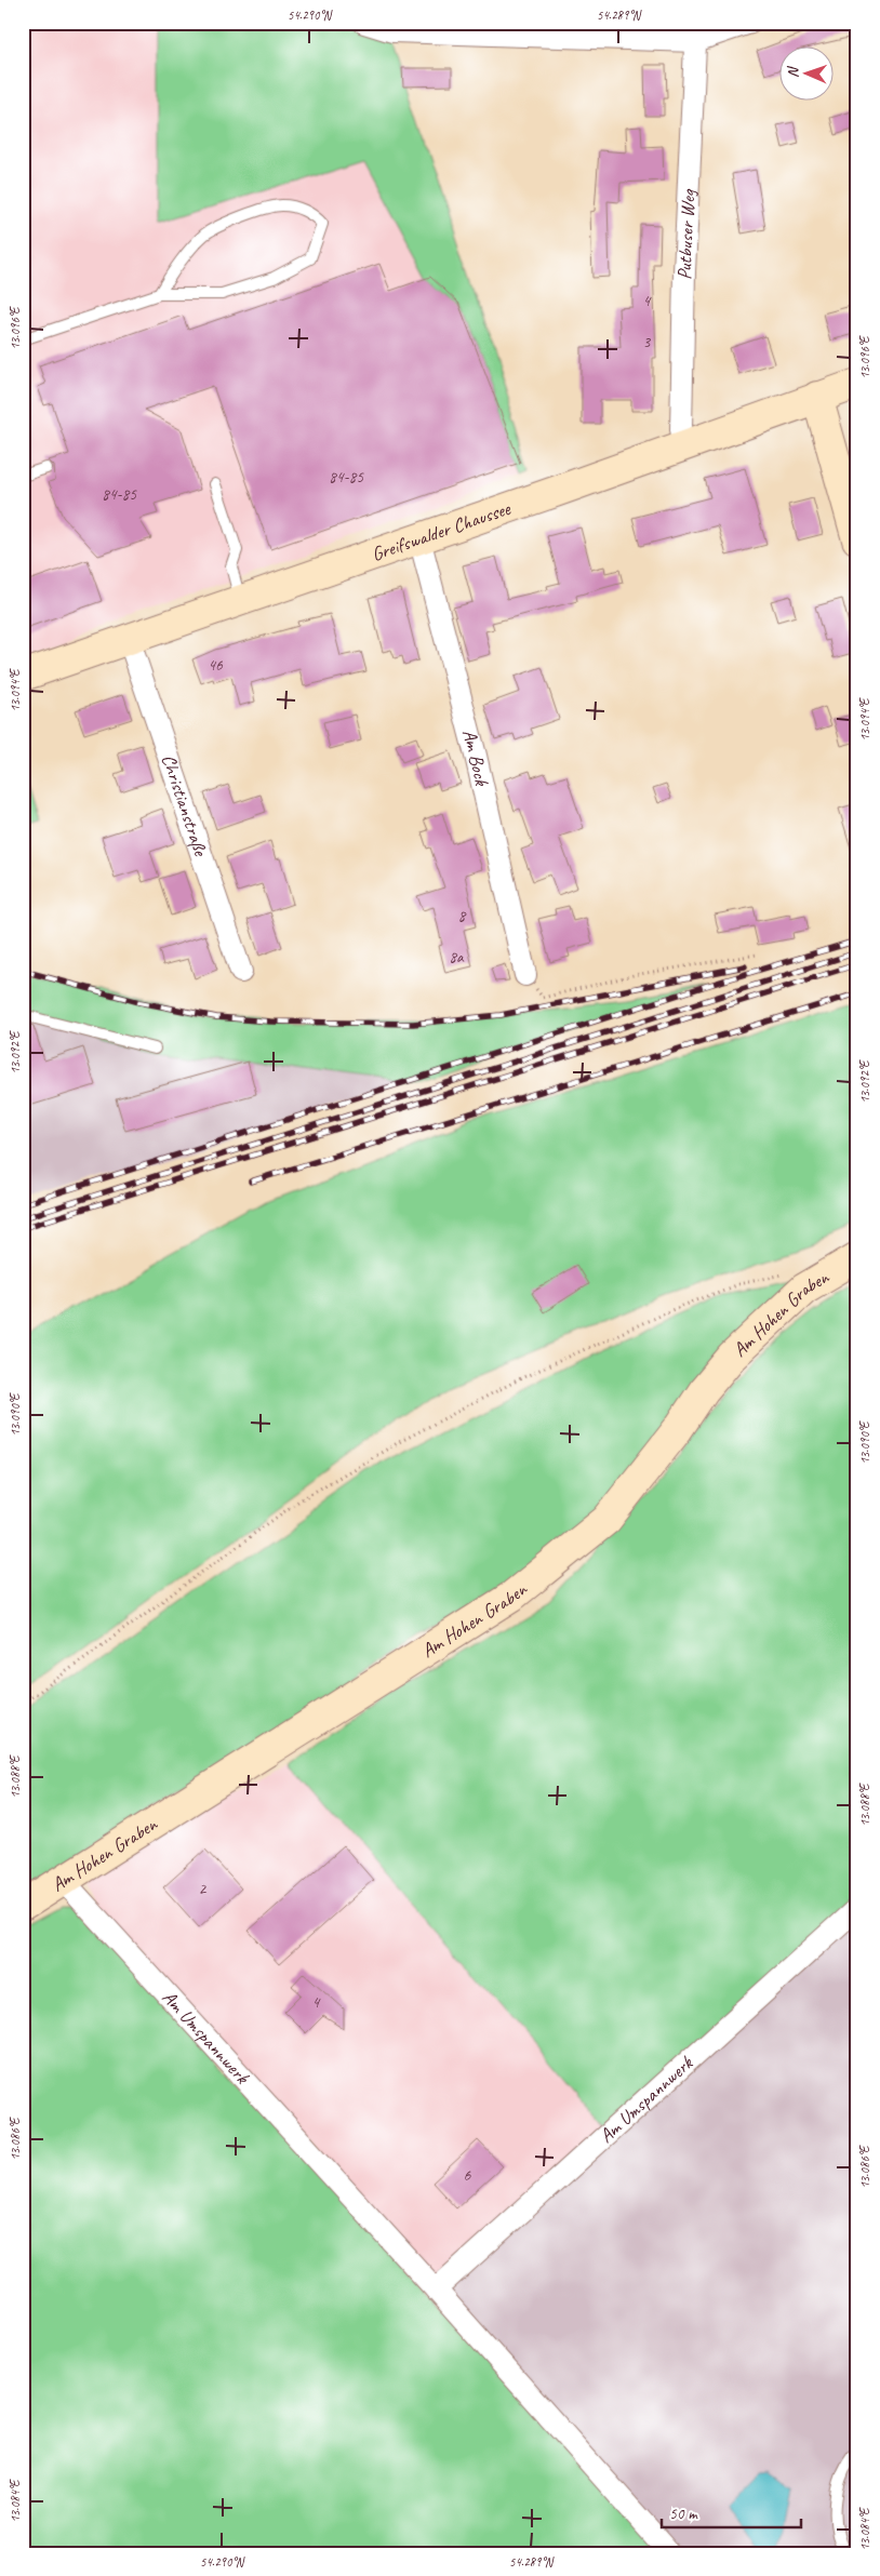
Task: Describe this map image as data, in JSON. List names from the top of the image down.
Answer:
{
  "streets": {
    "street": [
      "Putbuser Weg",
      "Greifswalder Chaussee",
      "Am Bock",
      "Christianstraße",
      "Am Hohen Graben",
      "Am Umspannwerk"
    ]
  },
  "crossings": [
    ["Putbuser Weg", "Greifswalder Chaussee"],
    ["Greifswalder Chaussee", "Am Bock"],
    ["Greifswalder Chaussee", "Christianstraße"],
    ["Am Hohen Graben", "Am Umspannwerk"]
  ],
  "house_numbers": [
    "4",
    "3",
    "84-85",
    "84-85",
    "46",
    "8",
    "8a",
    "2",
    "4",
    "6"
  ],
  "scale_bar": "50 m",
  "north": "left",
  "coordinates": [
    "54.290°N",
    "54.289°N",
    "13.096°E",
    "13.094°E",
    "13.092°E",
    "13.090°E",
    "13.088°E",
    "13.086°E",
    "13.084°E"
  ]
}
